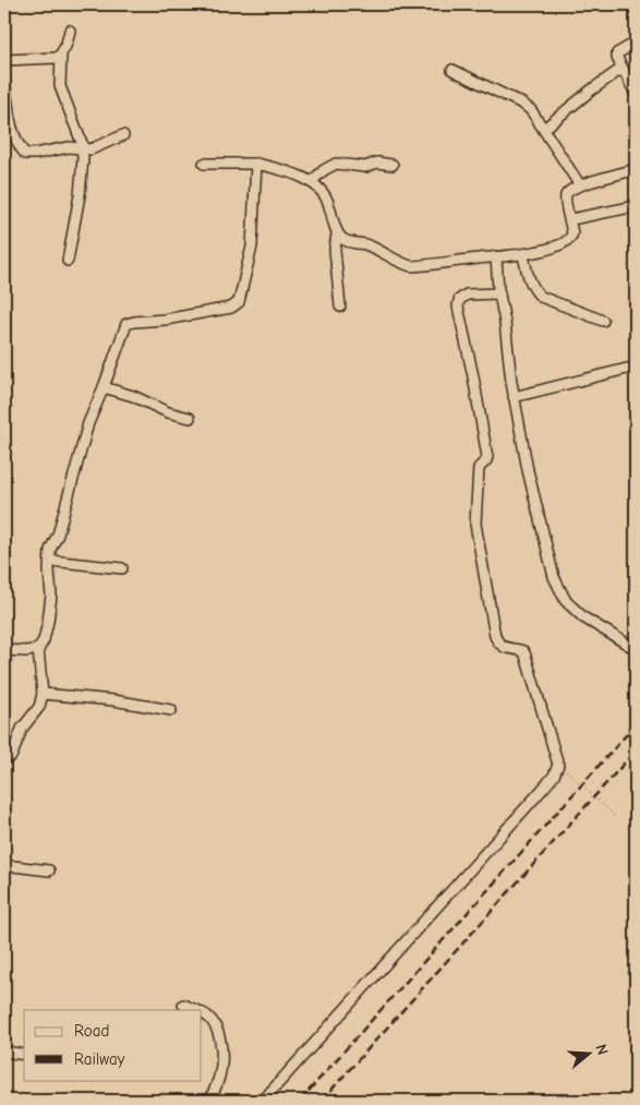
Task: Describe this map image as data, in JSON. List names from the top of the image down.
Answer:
{
  "legend": ["Road", "Railway"],
  "north": "right"
}
